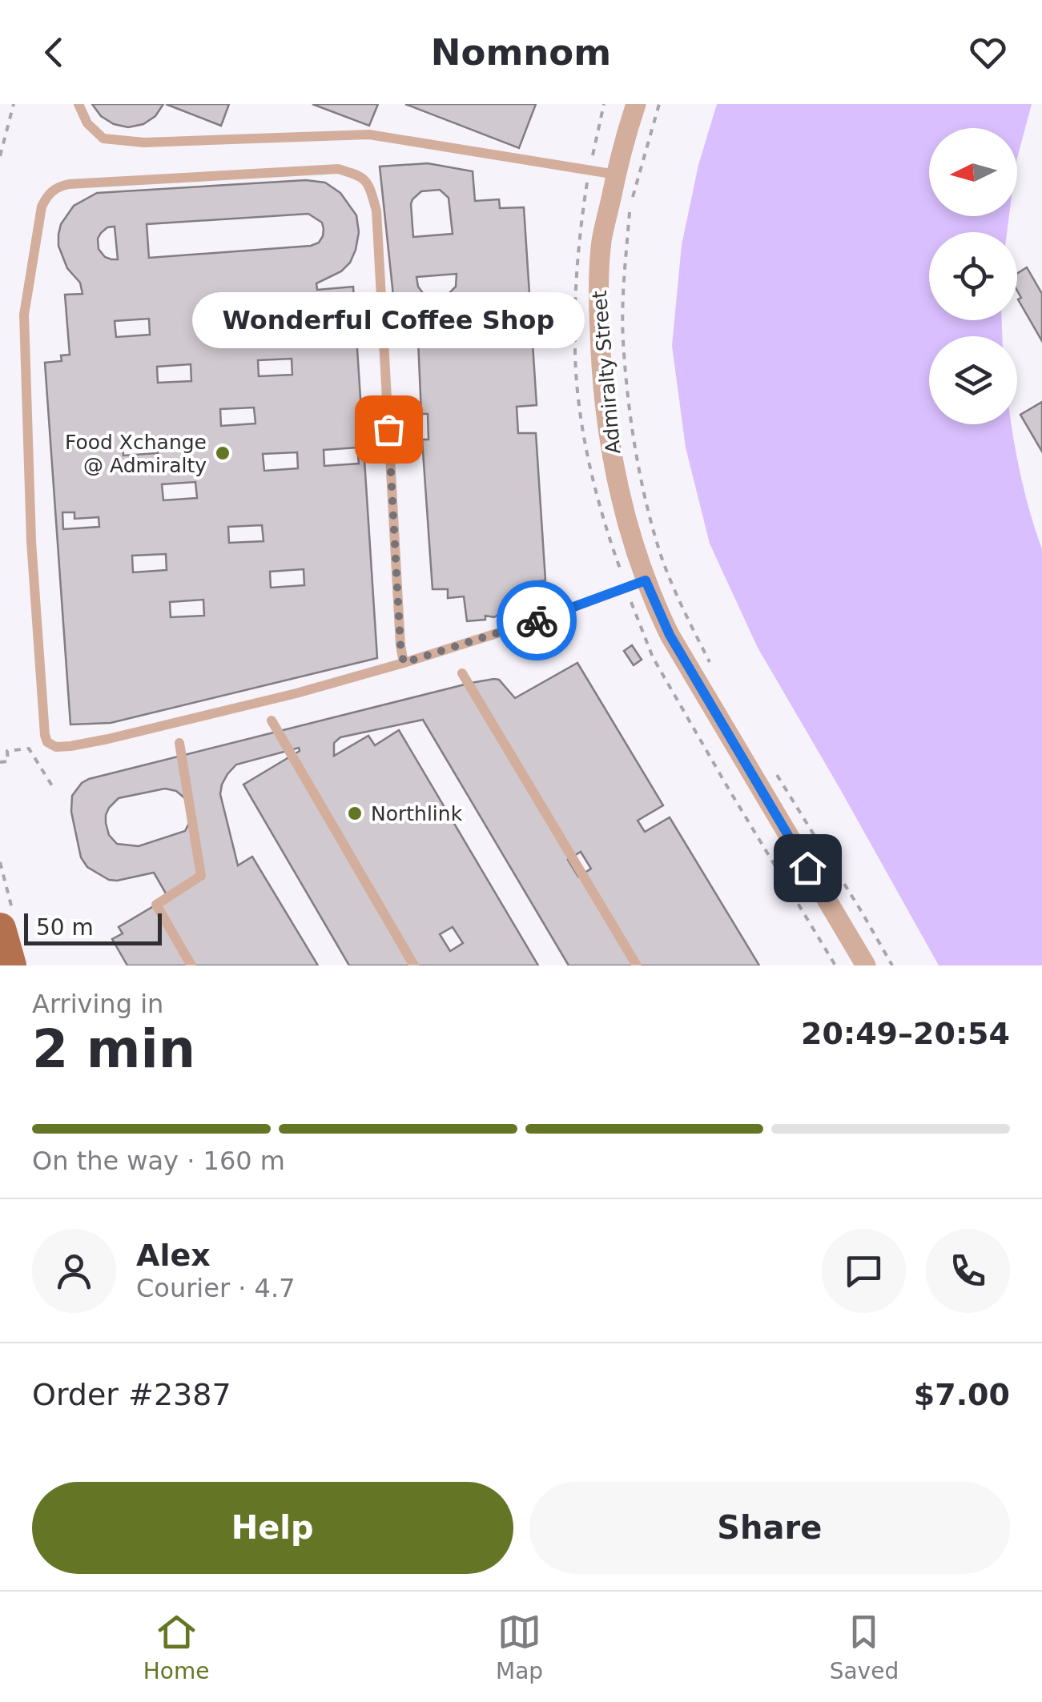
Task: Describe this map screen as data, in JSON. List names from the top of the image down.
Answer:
{
  "streets": {
    "street": ["Admiralty Street"]
  },
  "places": ["Wonderful Coffee Shop", "Food Xchange @ Admiralty", "Northlink"],
  "scale_bar": "50 m",
  "north": "left",
  "page": {
    "header": "Nomnom",
    "bubble": "Wonderful Coffee Shop",
    "scale": "50 m",
    "heading": ["2 min", "Arriving in", "20:49–20:54"],
    "panel": [
      "Alex",
      "Courier · 4.7",
      "Order #2387",
      "$7.00"
    ],
    "bar": "On the way · 160 m",
    "buttons": ["Help", "Share"],
    "tabs": ["Home", "Map", "Saved"]
  }
}
